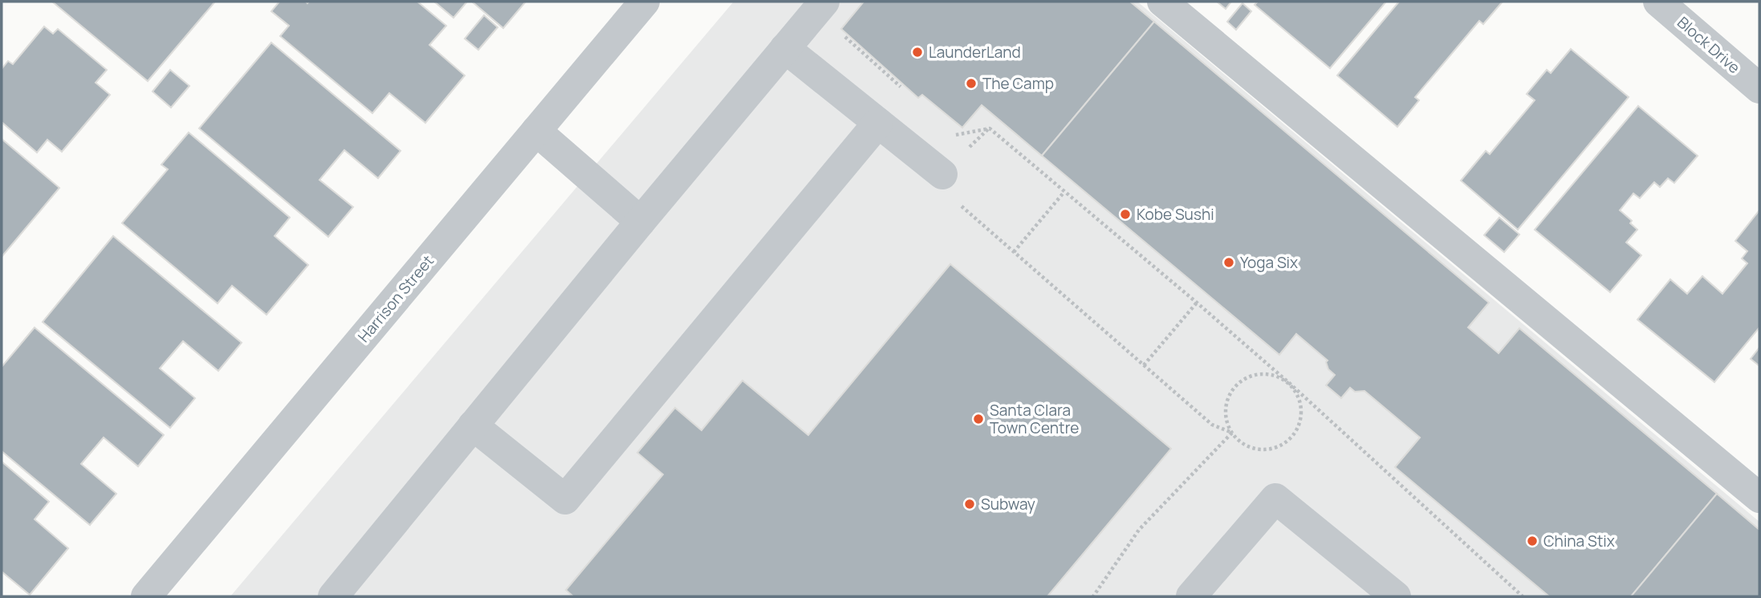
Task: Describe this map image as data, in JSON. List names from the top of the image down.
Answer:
{
  "streets": {
    "street": ["Block Drive", "Harrison Street"]
  },
  "places": [
    "LaunderLand",
    "The Camp",
    "Kobe Sushi",
    "Yoga Six",
    "Santa Clara Town Centre",
    "Subway",
    "China Stix"
  ]
}
